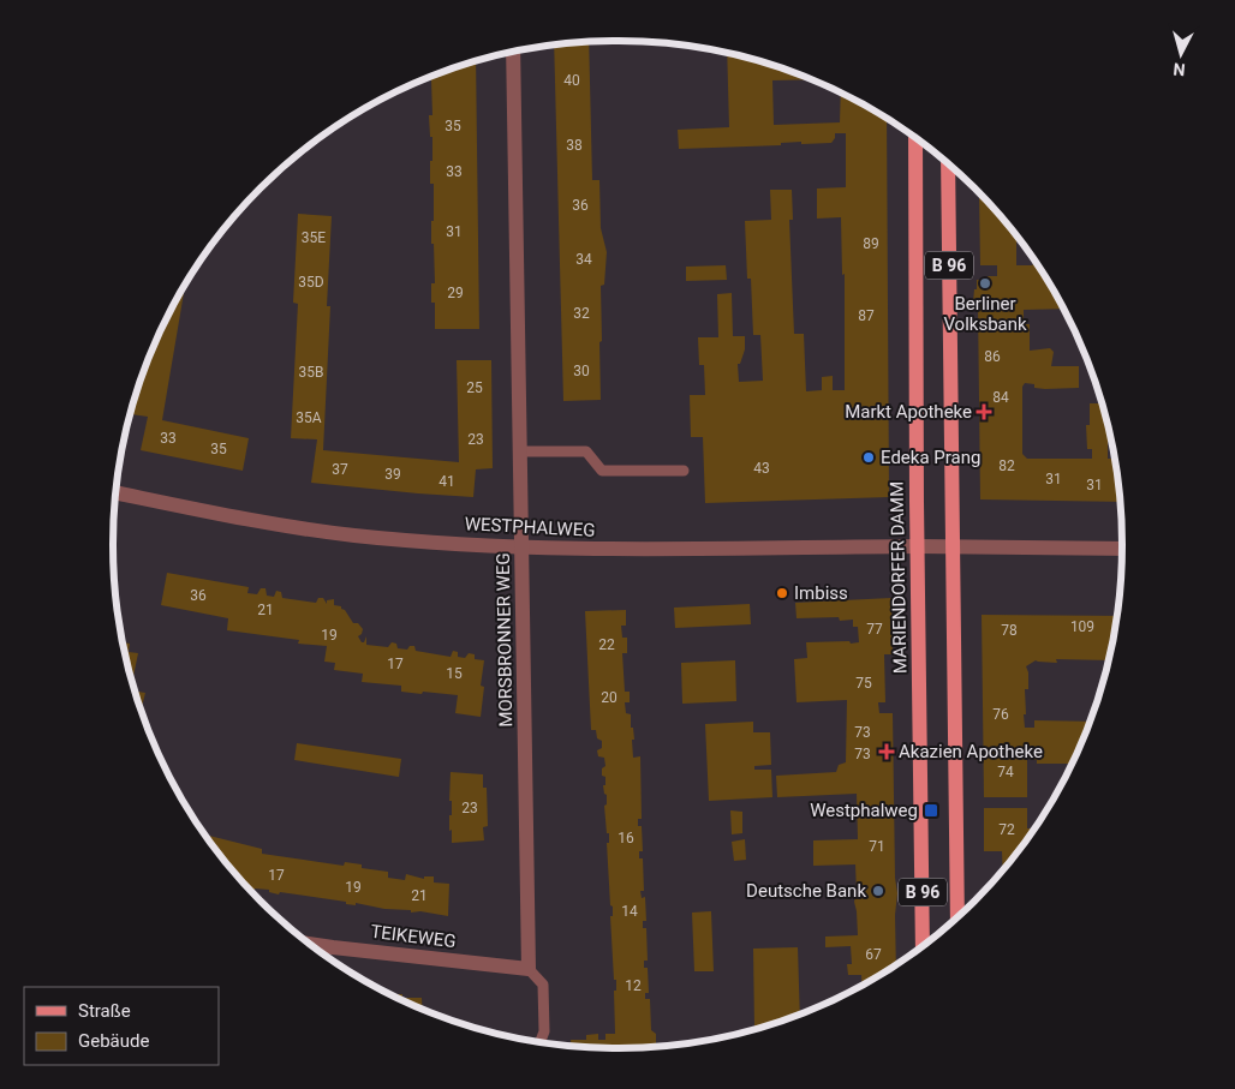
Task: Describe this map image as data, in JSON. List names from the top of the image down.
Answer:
{
  "streets": {
    "main road": ["B 96", "MARIENDORFER DAMM"],
    "street": ["WESTPHALWEG", "MORSBRONNER WEG", "TEIKEWEG"]
  },
  "crossings": [
    ["B 96", "WESTPHALWEG"],
    ["WESTPHALWEG", "MARIENDORFER DAMM"],
    ["WESTPHALWEG", "MORSBRONNER WEG"],
    ["MORSBRONNER WEG", "TEIKEWEG"]
  ],
  "places": {
    "other": [
      "Berliner Volksbank",
      "Edeka Prang",
      "Imbiss",
      "Deutsche Bank"
    ],
    "health": ["Markt Apotheke", "Akazien Apotheke"],
    "transit": ["Westphalweg"]
  },
  "house_numbers": [
    "40",
    "35",
    "38",
    "33",
    "36",
    "31",
    "35E",
    "89",
    "34",
    "35D",
    "29",
    "32",
    "87",
    "86",
    "30",
    "35B",
    "25",
    "84",
    "35A",
    "33",
    "23",
    "35",
    "82",
    "43",
    "37",
    "39",
    "31",
    "41",
    "31",
    "36",
    "21",
    "109",
    "77",
    "78",
    "19",
    "22",
    "17",
    "15",
    "75",
    "20",
    "76",
    "73",
    "73",
    "74",
    "23",
    "72",
    "16",
    "71",
    "17",
    "19",
    "21",
    "14",
    "67",
    "12"
  ],
  "legend": ["Straße", "Gebäude"],
  "north": "bottom"
}
